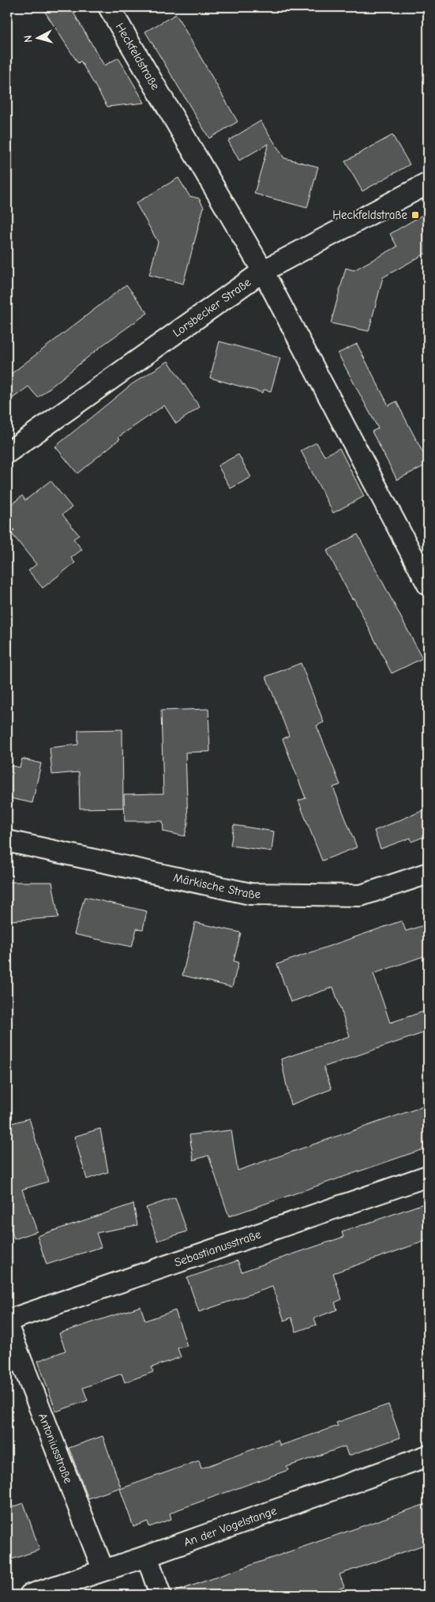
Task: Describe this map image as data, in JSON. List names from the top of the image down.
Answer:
{
  "streets": {
    "street": [
      "Heckfeldstraße",
      "Lorsbecker Straße",
      "Märkische Straße",
      "Sebastianusstraße",
      "Antoniusstraße",
      "An der Vogelstange"
    ]
  },
  "crossings": [
    ["Heckfeldstraße", "Lorsbecker Straße"],
    ["Antoniusstraße", "An der Vogelstange"]
  ],
  "places": {
    "transit": ["Heckfeldstraße"]
  },
  "north": "left"
}
